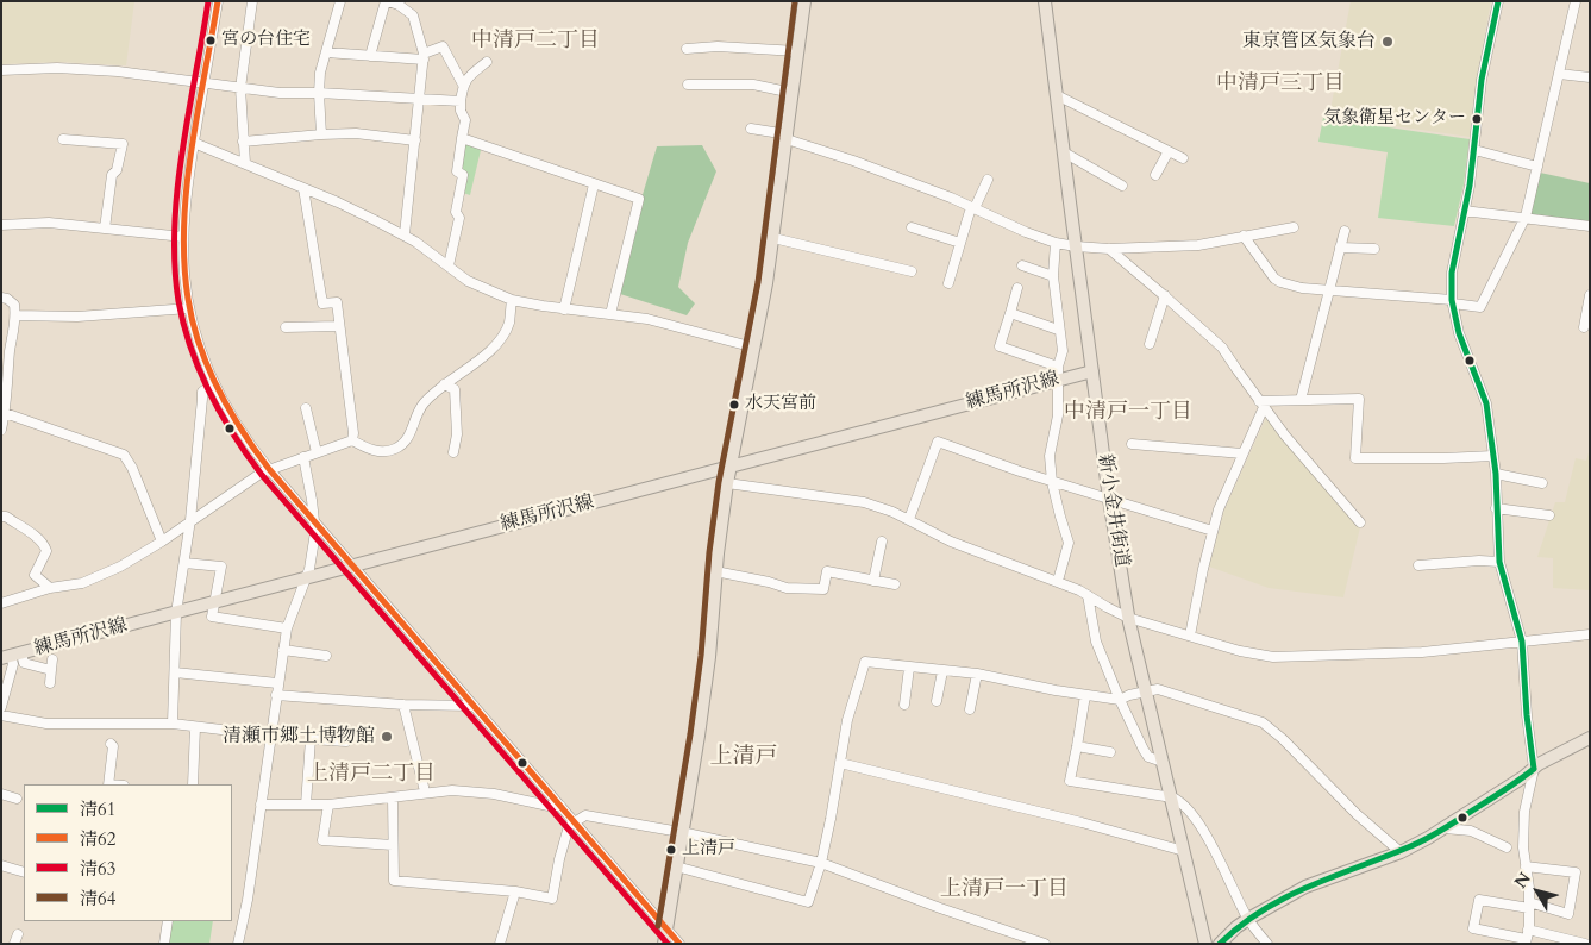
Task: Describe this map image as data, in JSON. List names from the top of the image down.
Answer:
{
  "streets": {
    "main road": ["練馬所沢線", "新小金井街道"]
  },
  "crossings": [
    ["練馬所沢線", "新小金井街道"]
  ],
  "districts": [
    "中清戸二丁目",
    "中清戸三丁目",
    "中清戸一丁目",
    "上清戸",
    "上清戸二丁目",
    "上清戸一丁目"
  ],
  "places": [
    "宮の台住宅",
    "東京管区気象台",
    "気象衛星センター",
    "水天宮前",
    "清瀬市郷土博物館",
    "上清戸"
  ],
  "lines": [
    "transit line 清61",
    "transit line 清62",
    "transit line 清63",
    "transit line 清64"
  ],
  "legend": [
    "清61",
    "清62",
    "清63",
    "清64"
  ],
  "north": "top left"
}
